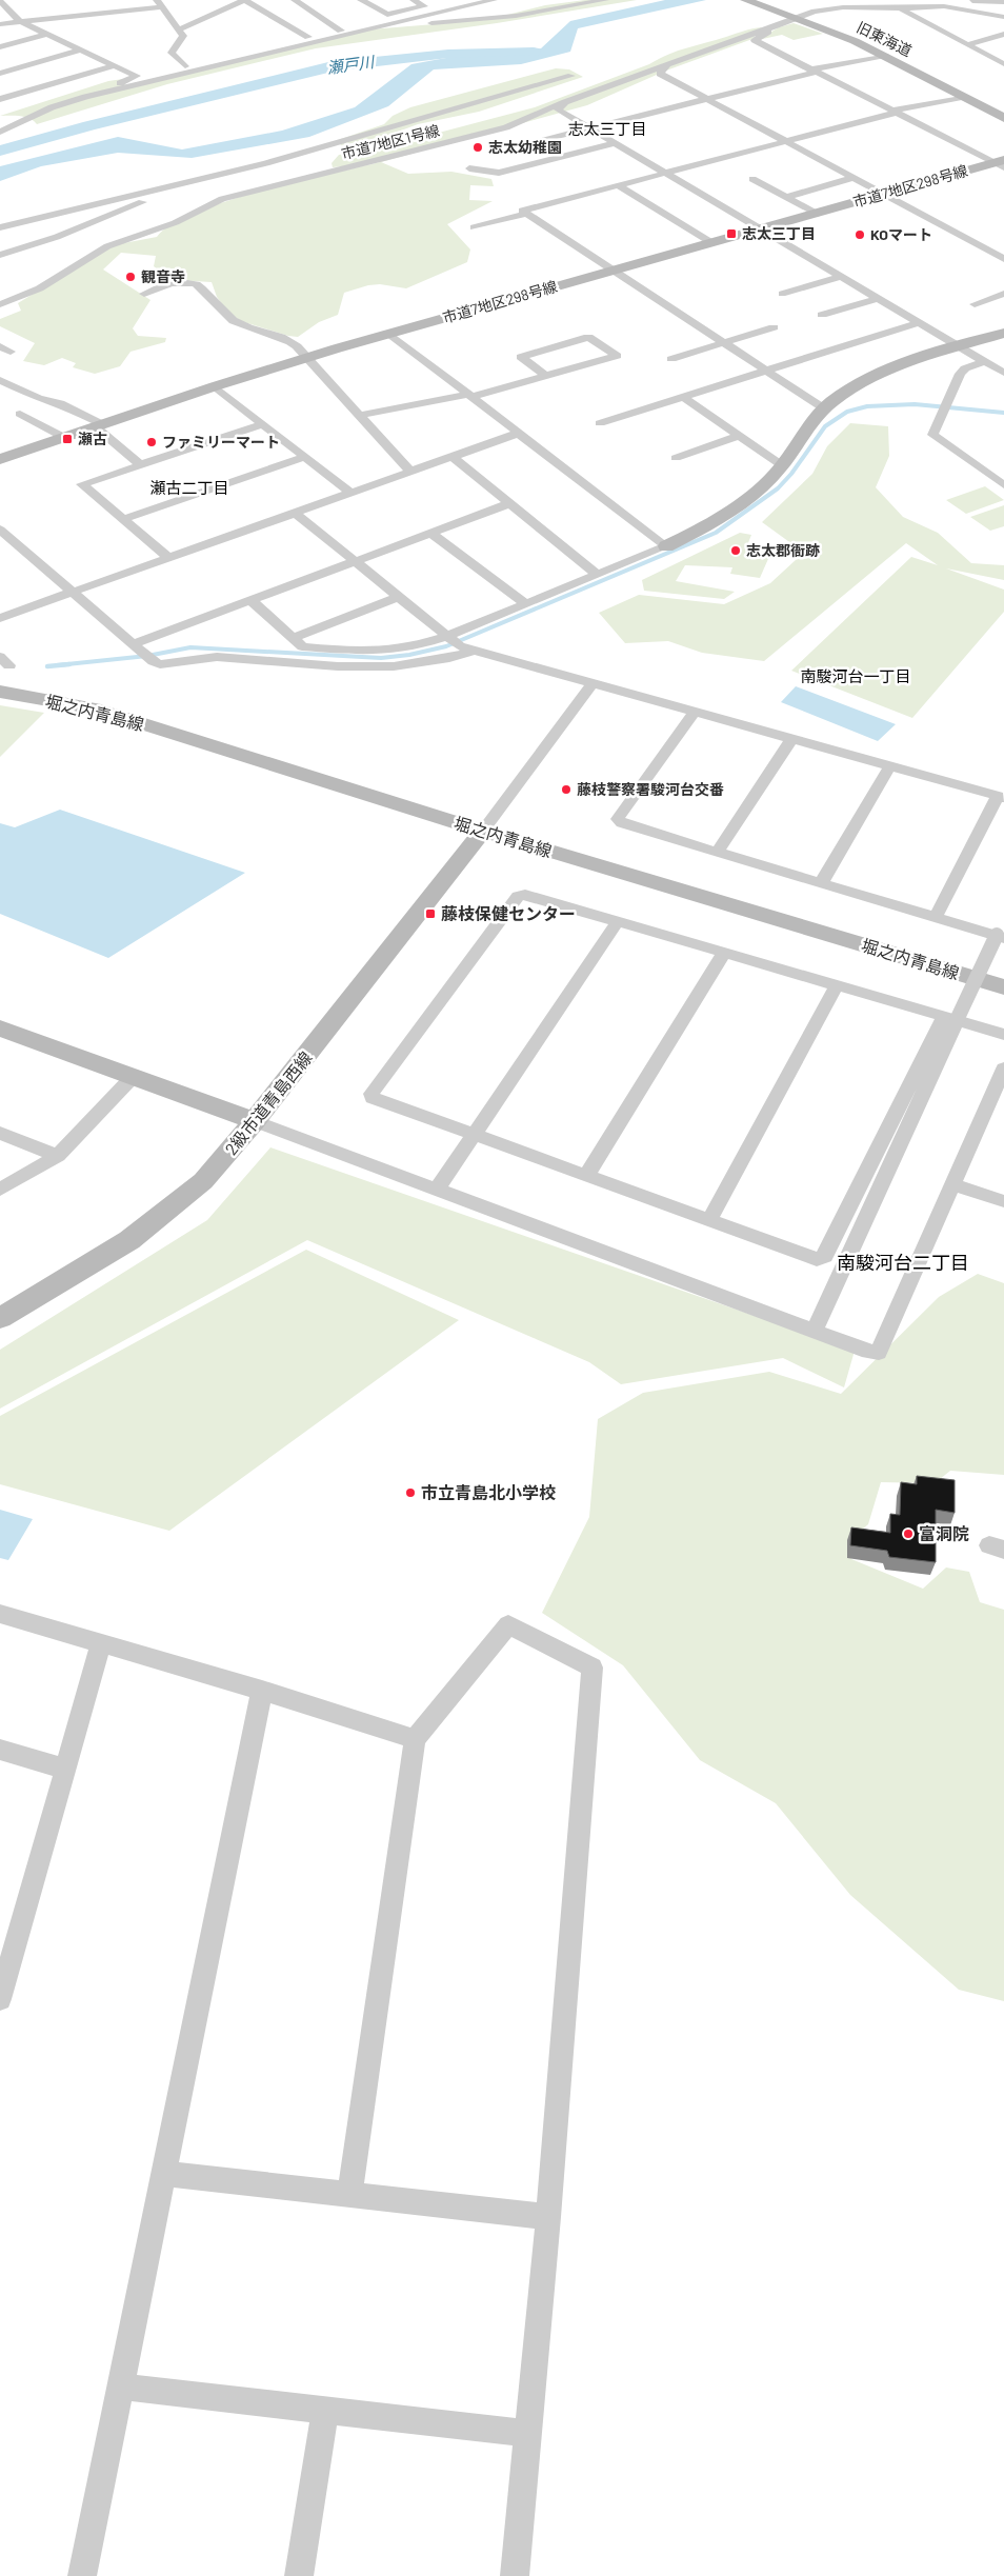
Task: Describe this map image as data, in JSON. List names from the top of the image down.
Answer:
{
  "streets": {
    "street": [
      "旧東海道",
      "市道7地区1号線",
      "市道7地区298号線",
      "堀之内青島線",
      "2級市道青島西線"
    ]
  },
  "crossings": [
    ["旧東海道", "市道7地区1号線"],
    ["堀之内青島線", "2級市道青島西線"]
  ],
  "districts": [
    "志太三丁目",
    "瀬古二丁目",
    "南駿河台一丁目",
    "南駿河台二丁目"
  ],
  "water": ["瀬戸川"],
  "places": {
    "other": [
      "志太幼稚園",
      "KOマート",
      "観音寺",
      "ファミリーマート",
      "志太郡衙跡",
      "藤枝警察署駿河台交番",
      "市立青島北小学校",
      "富洞院"
    ],
    "transit": ["志太三丁目", "瀬古", "藤枝保健センター"]
  }
}
